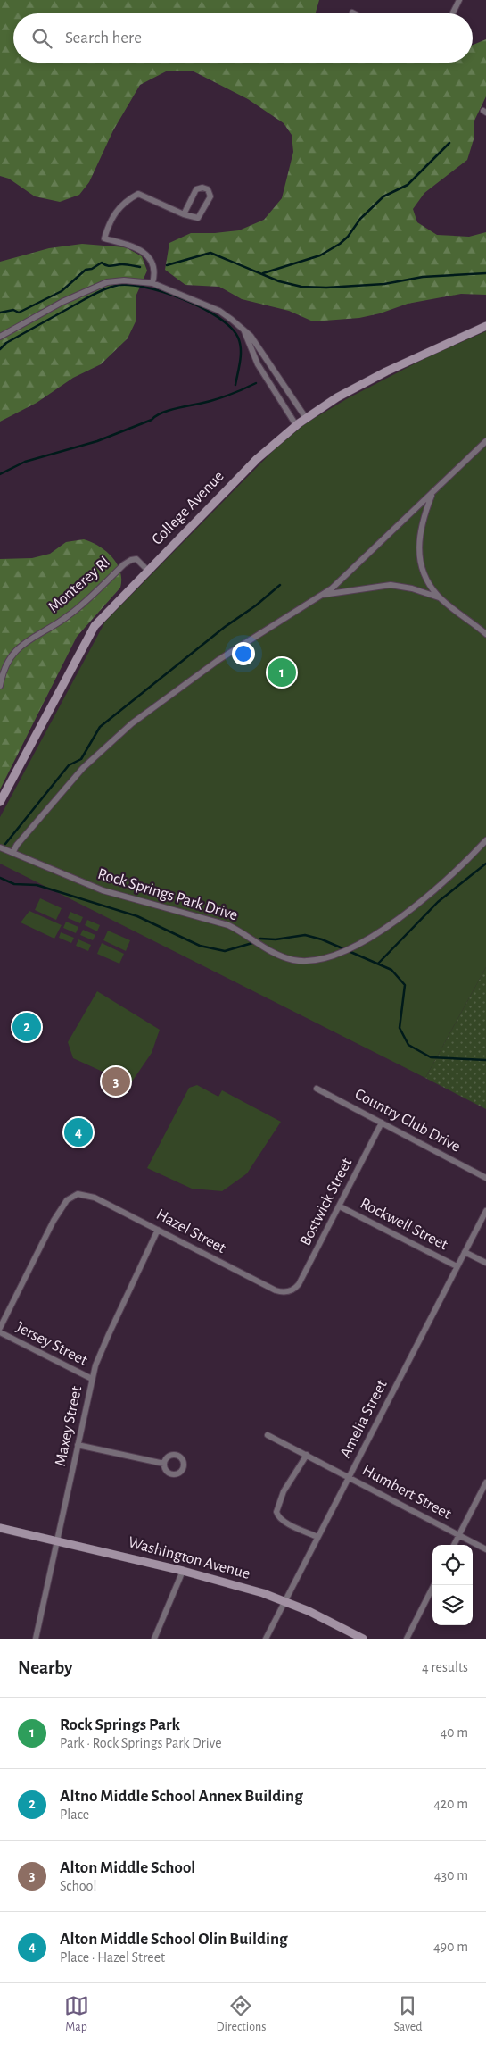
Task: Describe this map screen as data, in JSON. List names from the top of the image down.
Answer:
{
  "streets": {
    "main road": ["College Avenue", "Washington Avenue"],
    "street": [
      "Monterey Rl",
      "Rock Springs Park Drive",
      "Country Club Drive",
      "Bostwick Street",
      "Rockwell Street",
      "Hazel Street",
      "Jersey Street",
      "Amelia Street",
      "Maxey Street",
      "Humbert Street"
    ]
  },
  "crossings": [
    ["College Avenue", "Monterey Rl"],
    ["Country Club Drive", "Bostwick Street"],
    ["Bostwick Street", "Rockwell Street"],
    ["Bostwick Street", "Hazel Street"],
    ["Rockwell Street", "Amelia Street"],
    ["Hazel Street", "Maxey Street"],
    ["Jersey Street", "Maxey Street"],
    ["Amelia Street", "Humbert Street"],
    ["Amelia Street", "Washington Avenue"],
    ["Maxey Street", "Washington Avenue"]
  ],
  "page": {
    "search": "Search here",
    "pins": [
      "1",
      "2",
      "3",
      "4"
    ],
    "heading": ["Nearby", "4 results"],
    "list": [
      {
        "mark": "1",
        "name": "Rock Springs Park",
        "note": "Park · Rock Springs Park Drive",
        "value": "40 m"
      },
      {
        "mark": "2",
        "name": "Altno Middle School Annex Building",
        "note": "Place",
        "value": "420 m"
      },
      {
        "mark": "3",
        "name": "Alton Middle School",
        "note": "School",
        "value": "430 m"
      },
      {
        "mark": "4",
        "name": "Alton Middle School Olin Building",
        "note": "Place · Hazel Street",
        "value": "490 m"
      }
    ],
    "nav": ["Map", "Directions", "Saved"]
  }
}
